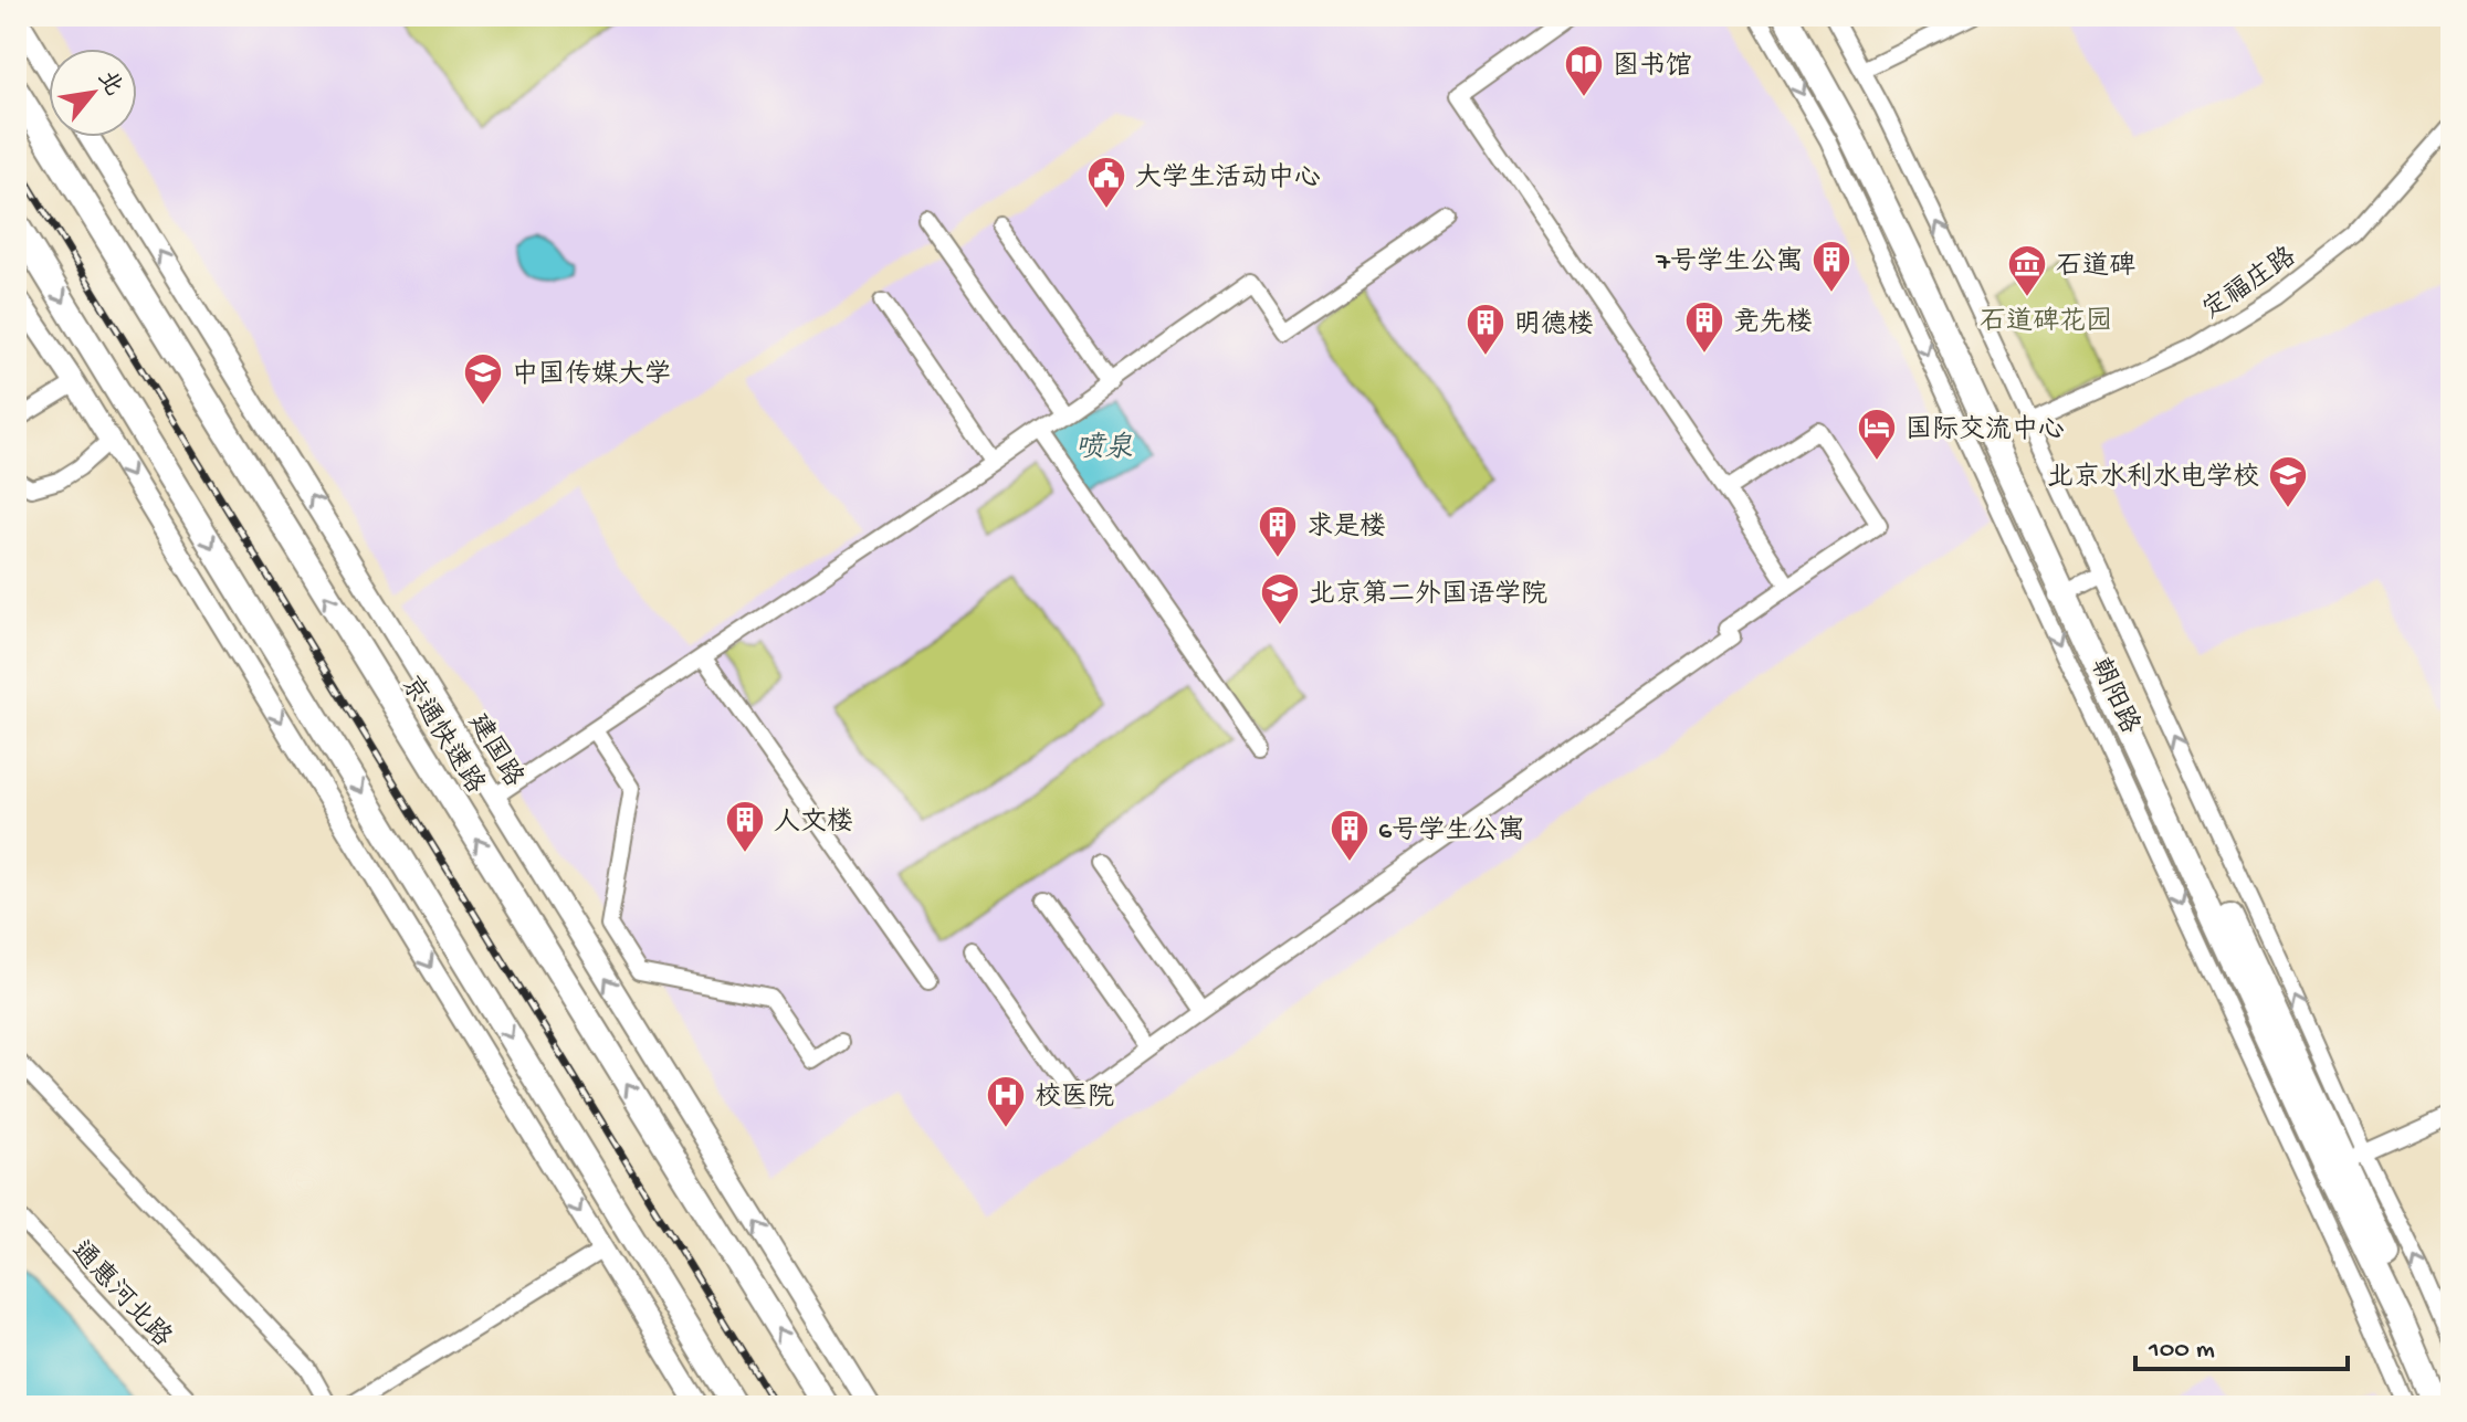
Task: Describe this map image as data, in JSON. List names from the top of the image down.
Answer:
{
  "streets": {
    "highway": ["朝阳路", "京通快速路"],
    "main road": ["建国路"],
    "street": ["定福庄路", "通惠河北路"]
  },
  "crossings": [
    ["定福庄路", "朝阳路"]
  ],
  "water": ["喷泉"],
  "parks": ["石道碑花园"],
  "places": {
    "library": ["图书馆"],
    "public building": ["大学生活动中心"],
    "building": [
      "7号学生公寓",
      "竞先楼",
      "明德楼",
      "求是楼",
      "人文楼",
      "6号学生公寓"
    ],
    "museum": ["石道碑"],
    "school or university": ["中国传媒大学", "北京水利水电学校", "北京第二外国语学院"],
    "hotel": ["国际交流中心"],
    "hospital": ["校医院"]
  },
  "scale_bar": "100 m",
  "north": "top right"
}
